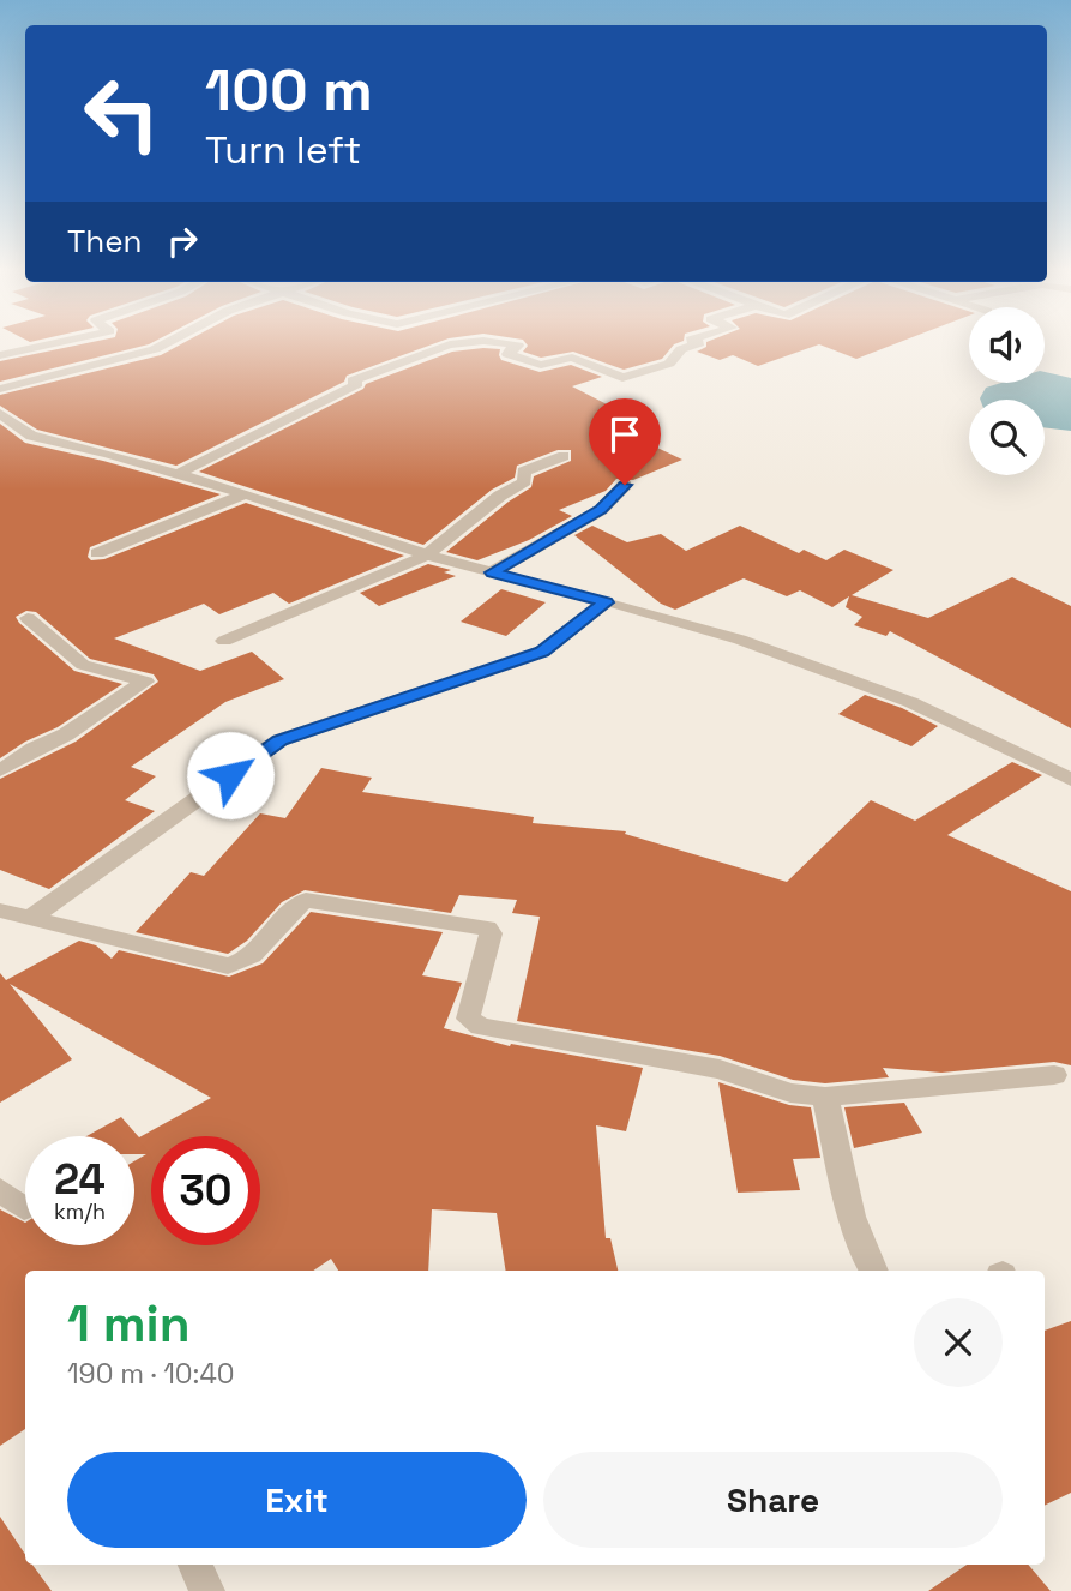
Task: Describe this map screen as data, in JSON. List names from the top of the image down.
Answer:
{
  "page": {
    "turn": ["100 m", "Turn left"],
    "then": "Then",
    "speed": "24 km/h",
    "limit": "30",
    "heading": ["1 min", "190 m · 10:40"],
    "buttons": ["Exit", "Share"]
  }
}
